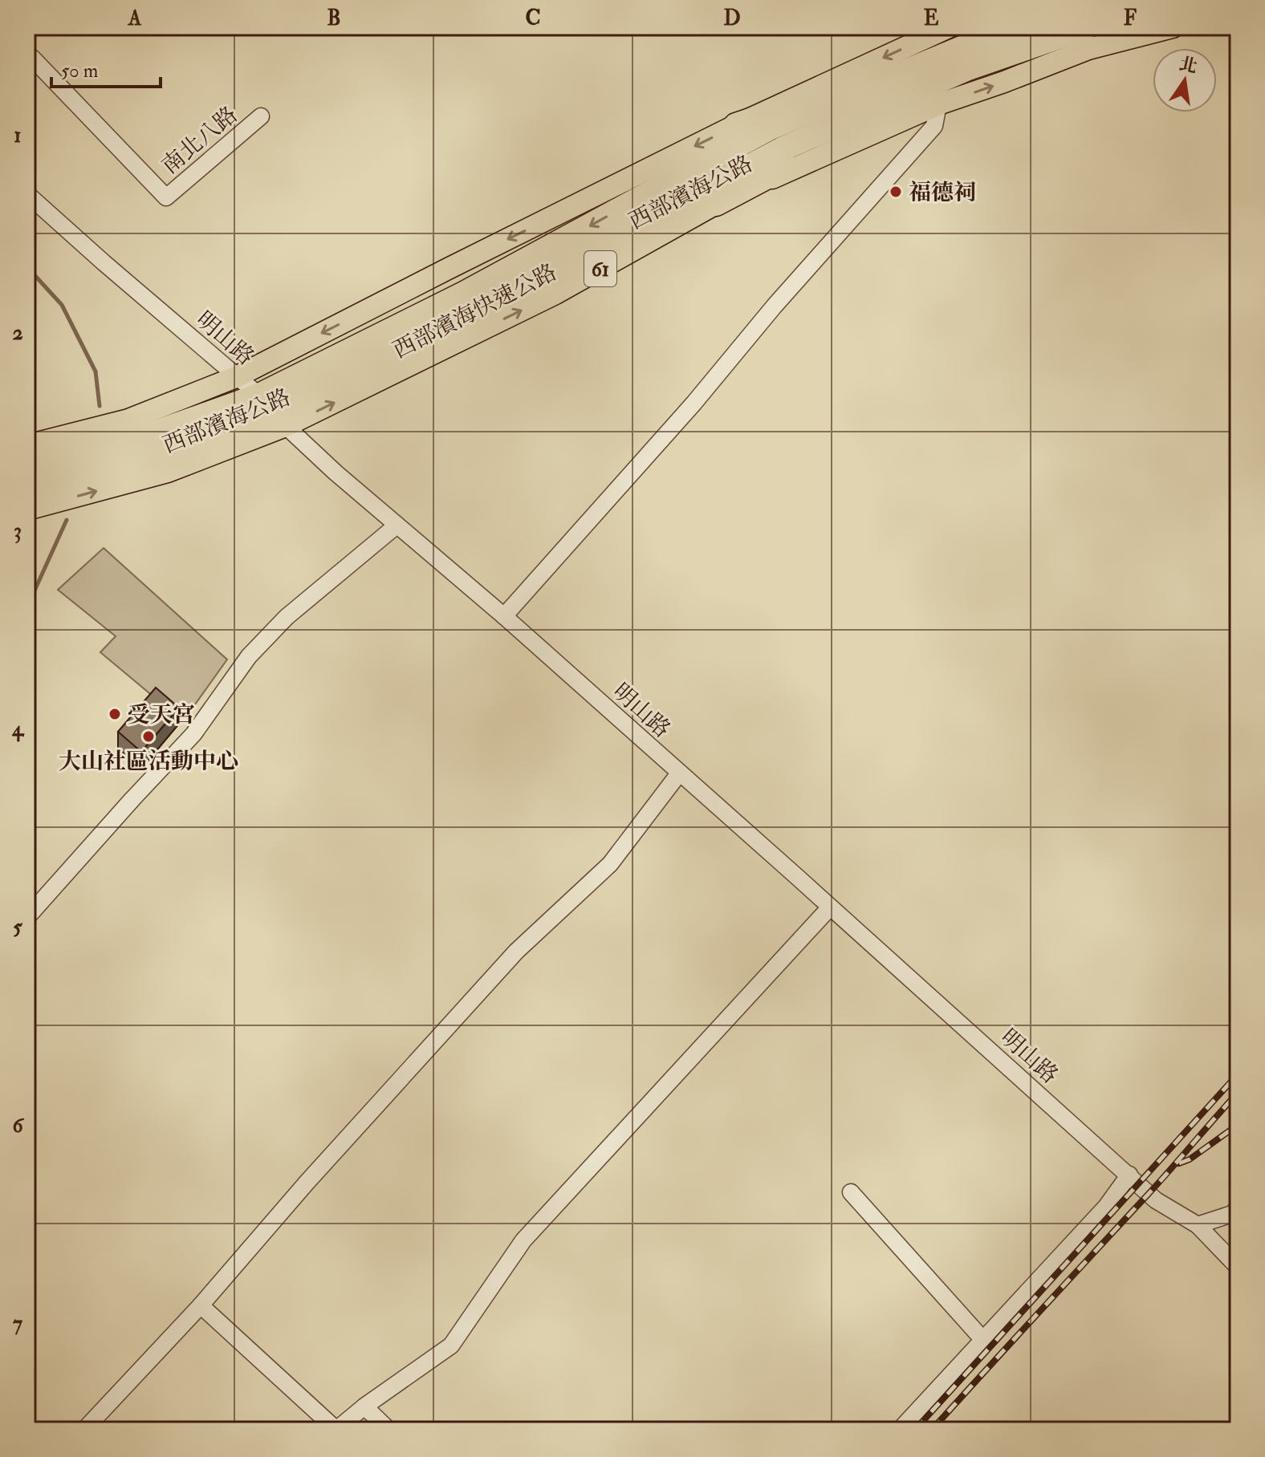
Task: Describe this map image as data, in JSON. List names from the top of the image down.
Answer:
{
  "streets": {
    "highway": ["61", "西部濱海快速公路"],
    "main road": ["西部濱海公路"],
    "street": ["南北八路", "明山路"]
  },
  "crossings": [
    ["西部濱海公路", "西部濱海快速公路"],
    ["西部濱海公路", "明山路"],
    ["西部濱海快速公路", "明山路"]
  ],
  "places": ["福德祠", "受天宮", "大山社區活動中心"],
  "scale_bar": "50 m",
  "north": "top",
  "grid": {
    "columns": [
      "A",
      "B",
      "C",
      "D",
      "E",
      "F"
    ],
    "rows": [
      "1",
      "2",
      "3",
      "4",
      "5",
      "6",
      "7"
    ]
  }
}
